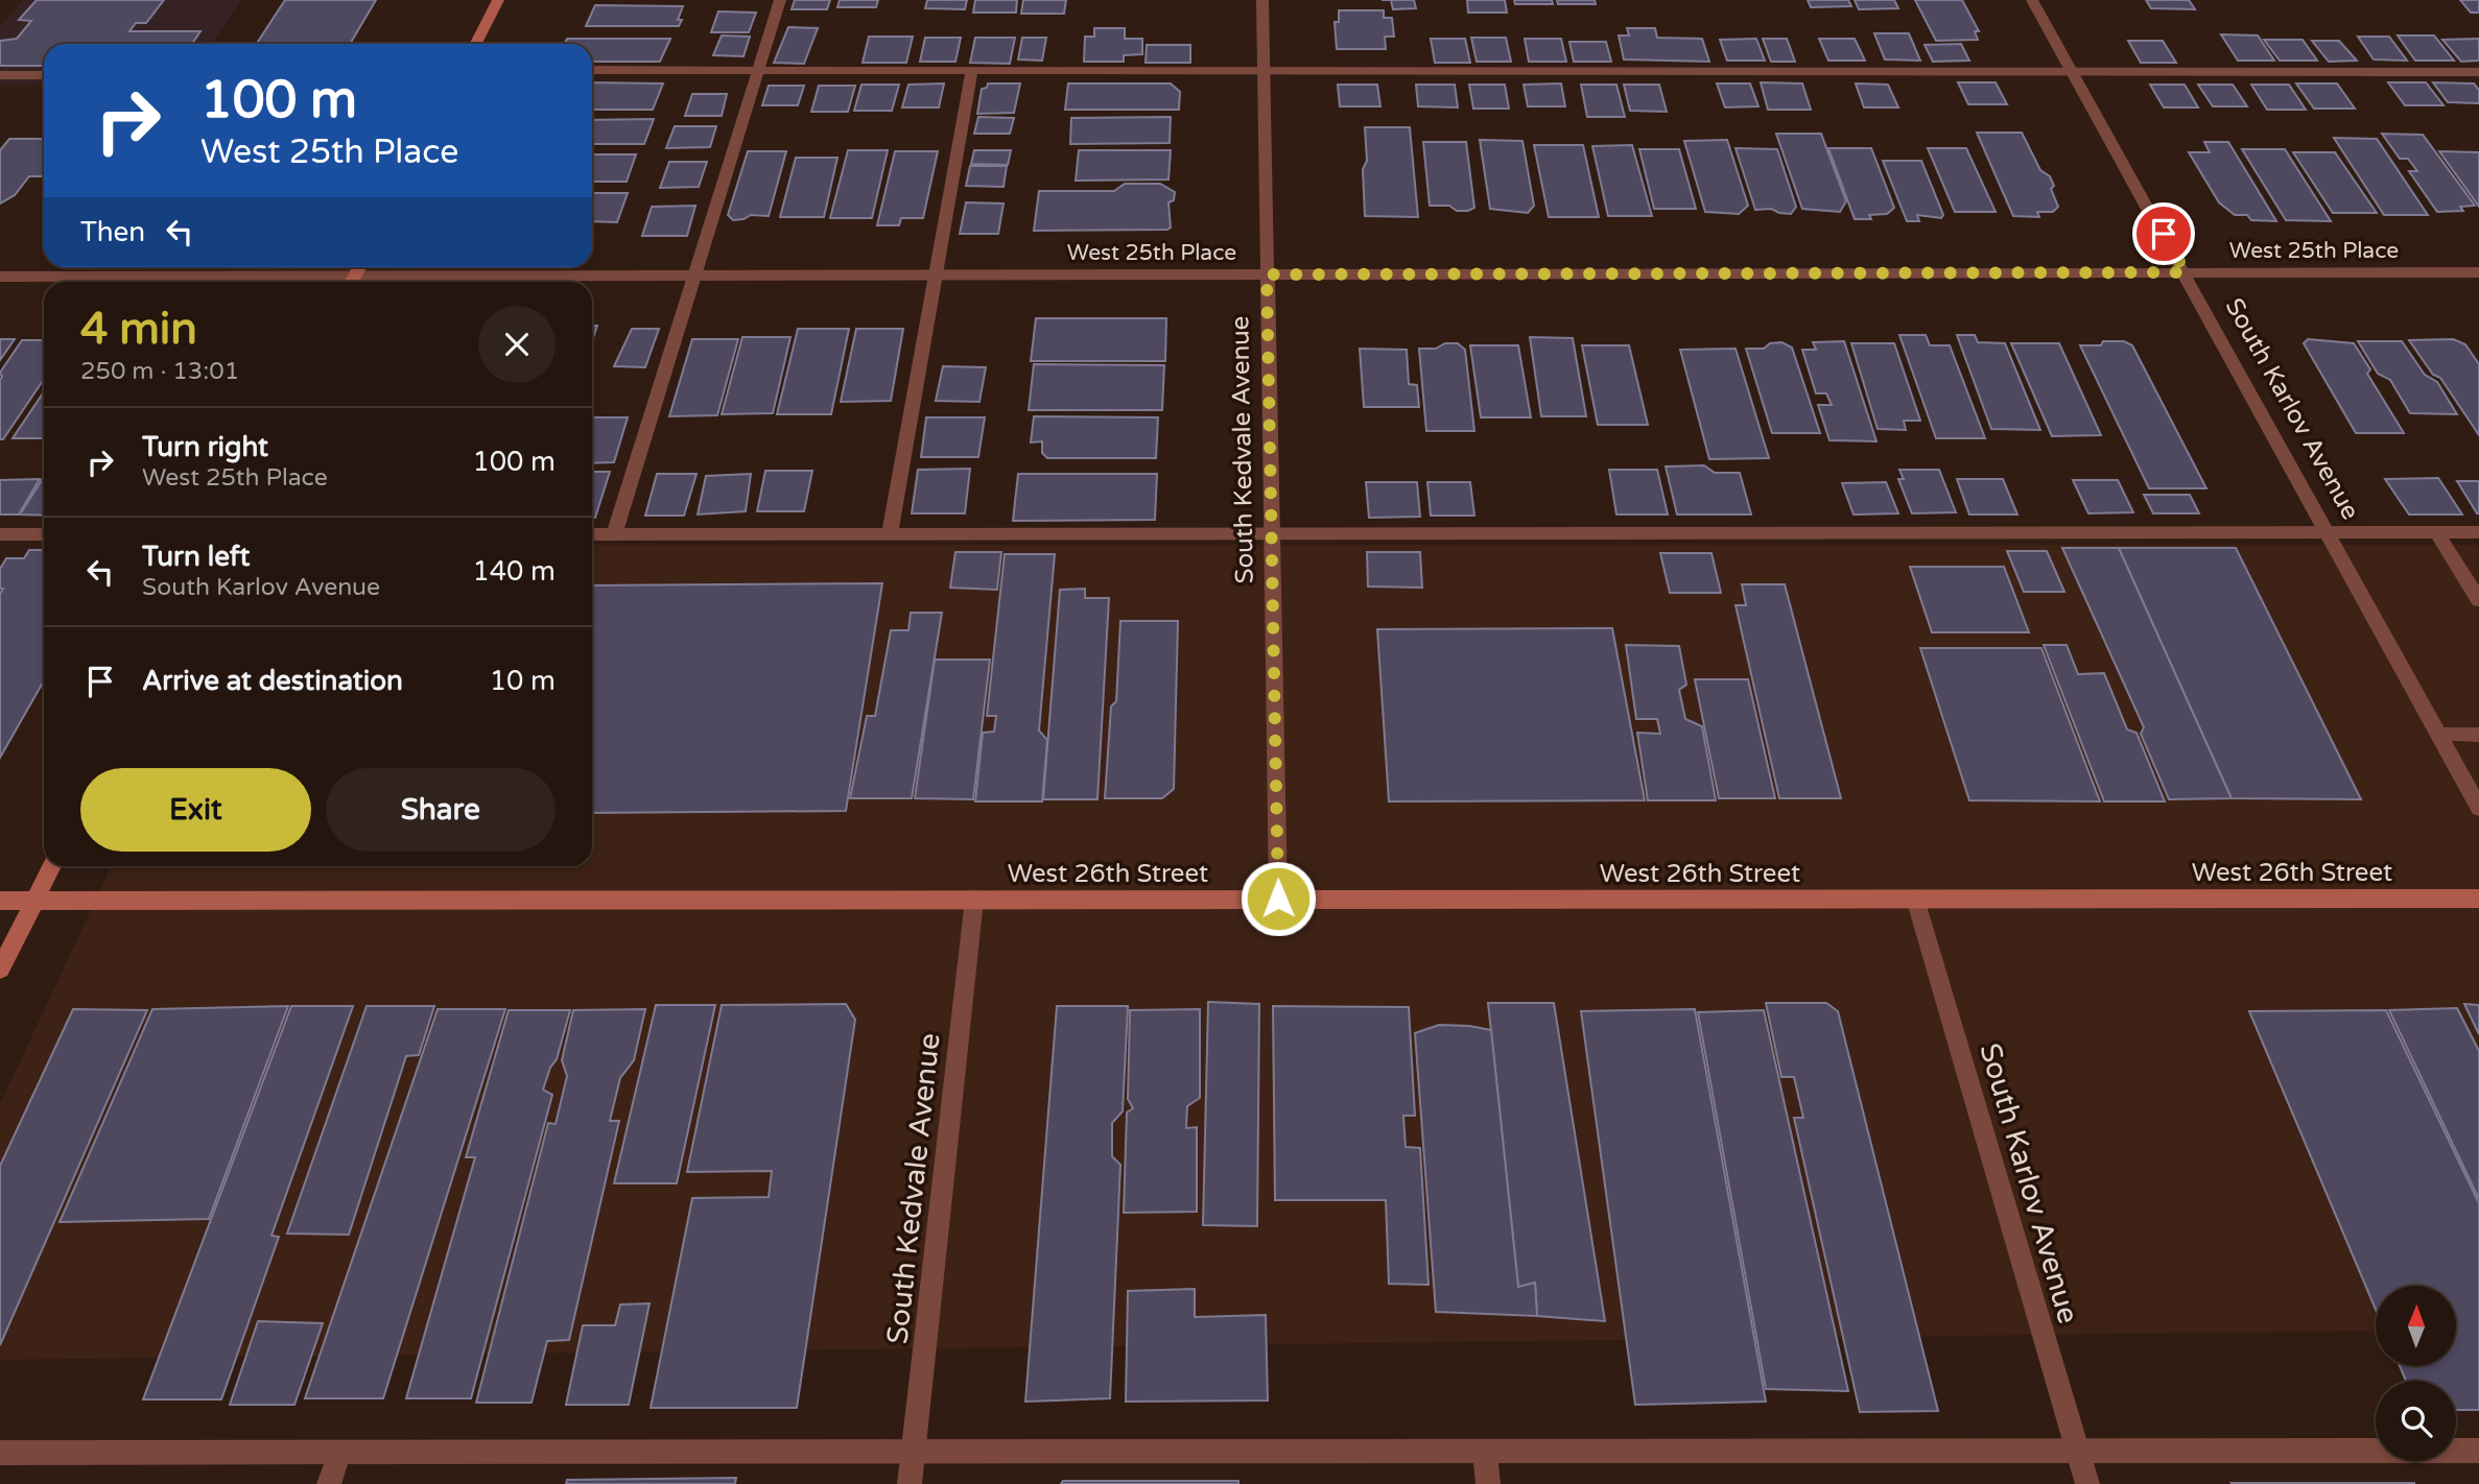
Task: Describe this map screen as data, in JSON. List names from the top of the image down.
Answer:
{
  "streets": {
    "main road": ["West 26th Street"],
    "street": ["West 25th Place", "South Karlov Avenue", "South Kedvale Avenue"]
  },
  "crossings": [
    ["West 25th Place", "South Karlov Avenue"],
    ["West 25th Place", "South Kedvale Avenue"],
    ["South Karlov Avenue", "West 26th Street"],
    ["South Kedvale Avenue", "West 26th Street"]
  ],
  "north": "top",
  "page": {
    "turn": ["100 m", "West 25th Place"],
    "then": "Then",
    "heading": ["4 min", "250 m · 13:01"],
    "list": [
      {
        "name": "Turn right",
        "note": "West 25th Place",
        "value": "100 m"
      },
      {
        "name": "Turn left",
        "note": "South Karlov Avenue",
        "value": "140 m"
      },
      {
        "name": "Arrive at destination",
        "value": "10 m"
      }
    ],
    "buttons": ["Exit", "Share"]
  }
}
